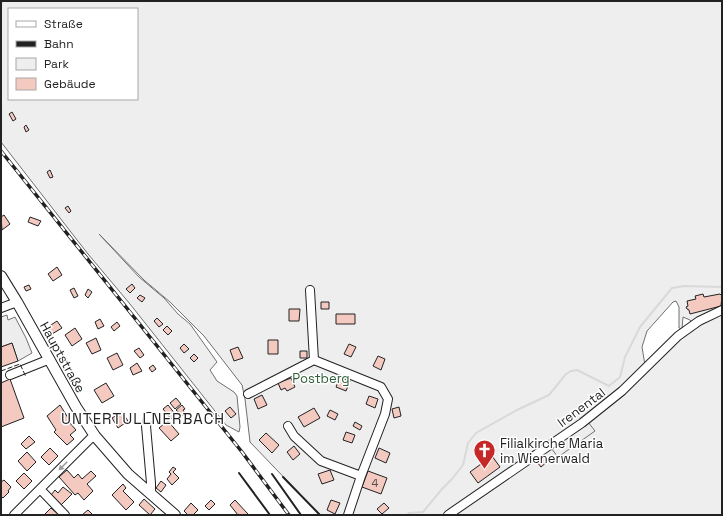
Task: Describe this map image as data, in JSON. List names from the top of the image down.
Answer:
{
  "streets": {
    "main road": ["Hauptstraße"],
    "street": ["Irenental"]
  },
  "districts": ["UNTERTULLNERBACH"],
  "parks": ["Postberg"],
  "places": {
    "church": ["Filialkirche Maria im Wienerwald"]
  },
  "house_numbers": ["4"],
  "legend": [
    "Straße",
    "Bahn",
    "Park",
    "Gebäude"
  ]
}
